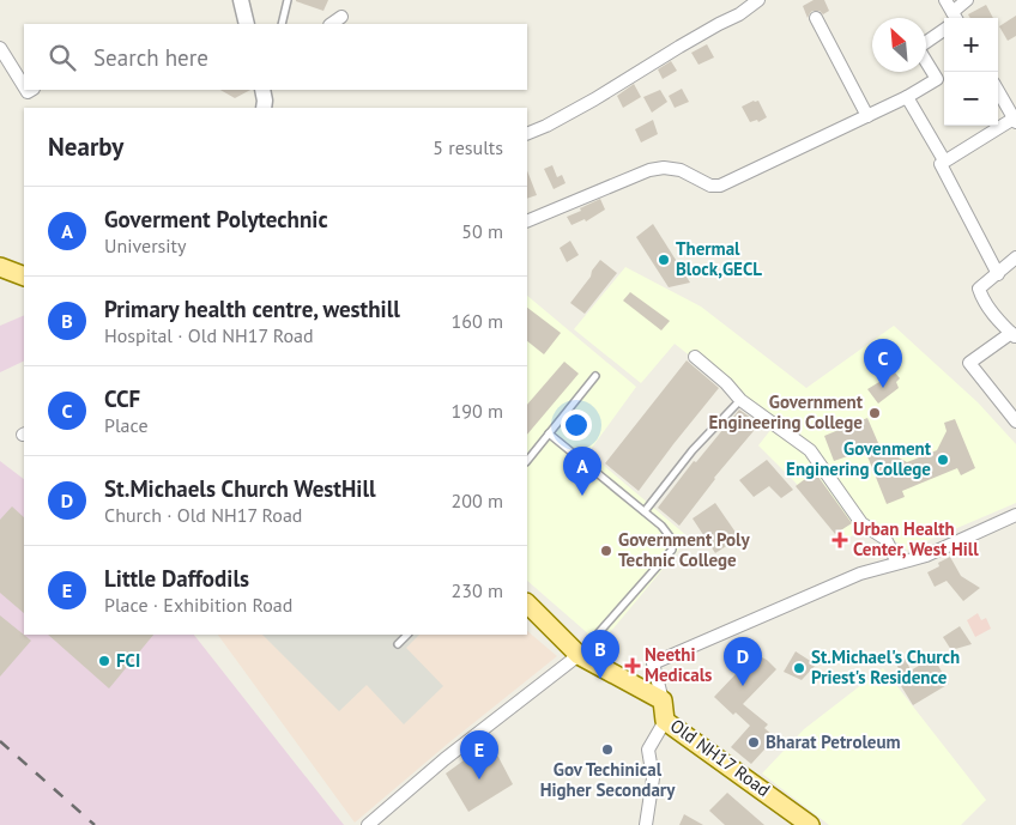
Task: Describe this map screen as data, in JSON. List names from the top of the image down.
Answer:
{
  "streets": {
    "main road": ["Old NH17 Road"]
  },
  "places": {
    "other": [
      "Thermal Block,GECL",
      "Government Engineering College",
      "Govenment Enginering College",
      "Government Poly Technic College",
      "FCI",
      "St.Michael's Church Priest's Residence",
      "Bharat Petroleum",
      "Gov Techinical Higher Secondary"
    ],
    "health": ["Urban Health Center, West Hill", "Neethi Medicals"]
  },
  "north": "top left",
  "page": {
    "map_buttons": ["+", "−"],
    "search": "Search here",
    "heading": ["Nearby", "5 results"],
    "list": [
      {
        "mark": "A",
        "name": "Goverment Polytechnic",
        "note": "University",
        "value": "50 m"
      },
      {
        "mark": "B",
        "name": "Primary health centre, westhill",
        "note": "Hospital · Old NH17 Road",
        "value": "160 m"
      },
      {
        "mark": "C",
        "name": "CCF",
        "note": "Place",
        "value": "190 m"
      },
      {
        "mark": "D",
        "name": "St.Michaels Church WestHill",
        "note": "Church · Old NH17 Road",
        "value": "200 m"
      },
      {
        "mark": "E",
        "name": "Little Daffodils",
        "note": "Place · Exhibition Road",
        "value": "230 m"
      }
    ],
    "pins": [
      "C",
      "A",
      "B",
      "D",
      "E"
    ]
  }
}
